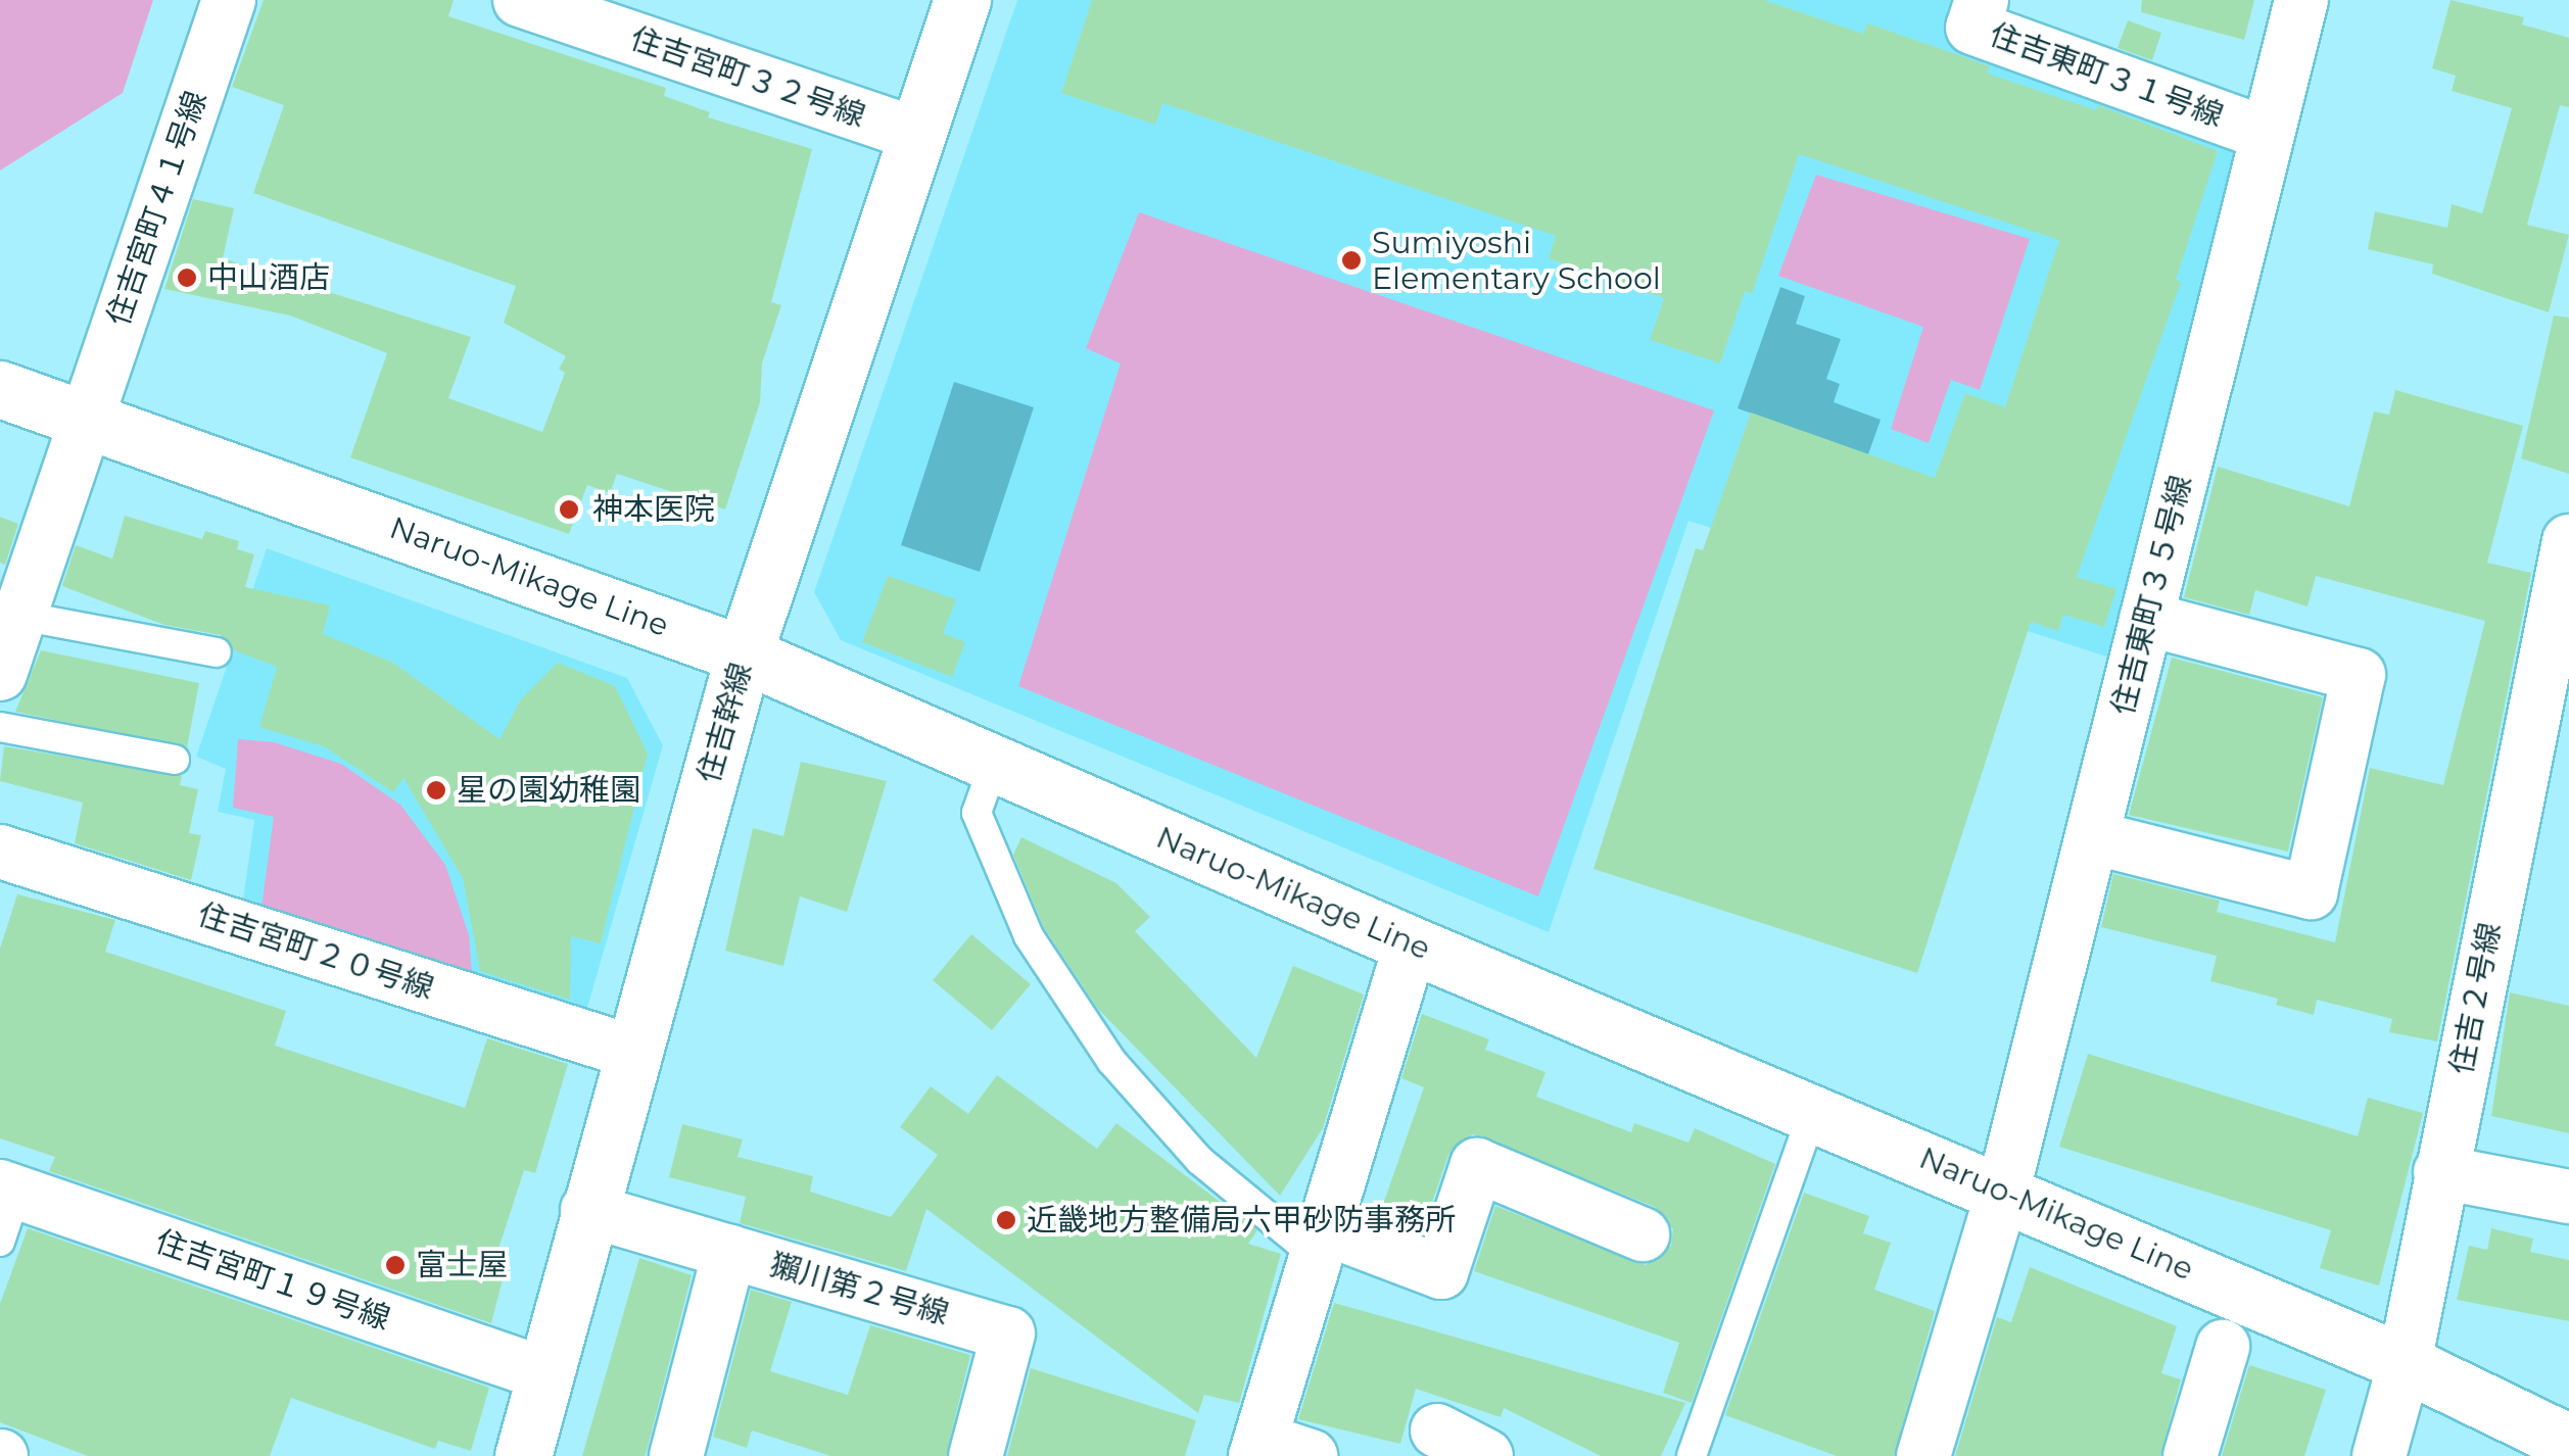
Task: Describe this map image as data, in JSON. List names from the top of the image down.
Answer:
{
  "streets": {
    "street": [
      "住吉東町３１号線",
      "住吉宮町３２号線",
      "住吉宮町４１号線",
      "Naruo-Mikage Line",
      "住吉東町３５号線",
      "住吉幹線",
      "住吉宮町２０号線",
      "住吉２号線",
      "住吉宮町１９号線",
      "獺川第２号線"
    ]
  },
  "crossings": [
    ["住吉東町３１号線", "住吉東町３５号線"],
    ["住吉宮町３２号線", "住吉幹線"],
    ["住吉宮町４１号線", "Naruo-Mikage Line"],
    ["Naruo-Mikage Line", "住吉東町３５号線"],
    ["Naruo-Mikage Line", "住吉幹線"],
    ["Naruo-Mikage Line", "住吉２号線"],
    ["住吉幹線", "住吉宮町２０号線"],
    ["住吉幹線", "住吉宮町１９号線"],
    ["住吉幹線", "獺川第２号線"]
  ],
  "places": [
    "Sumiyoshi Elementary School",
    "中山酒店",
    "神本医院",
    "星の園幼稚園",
    "近畿地方整備局六甲砂防事務所",
    "富士屋"
  ]
}
